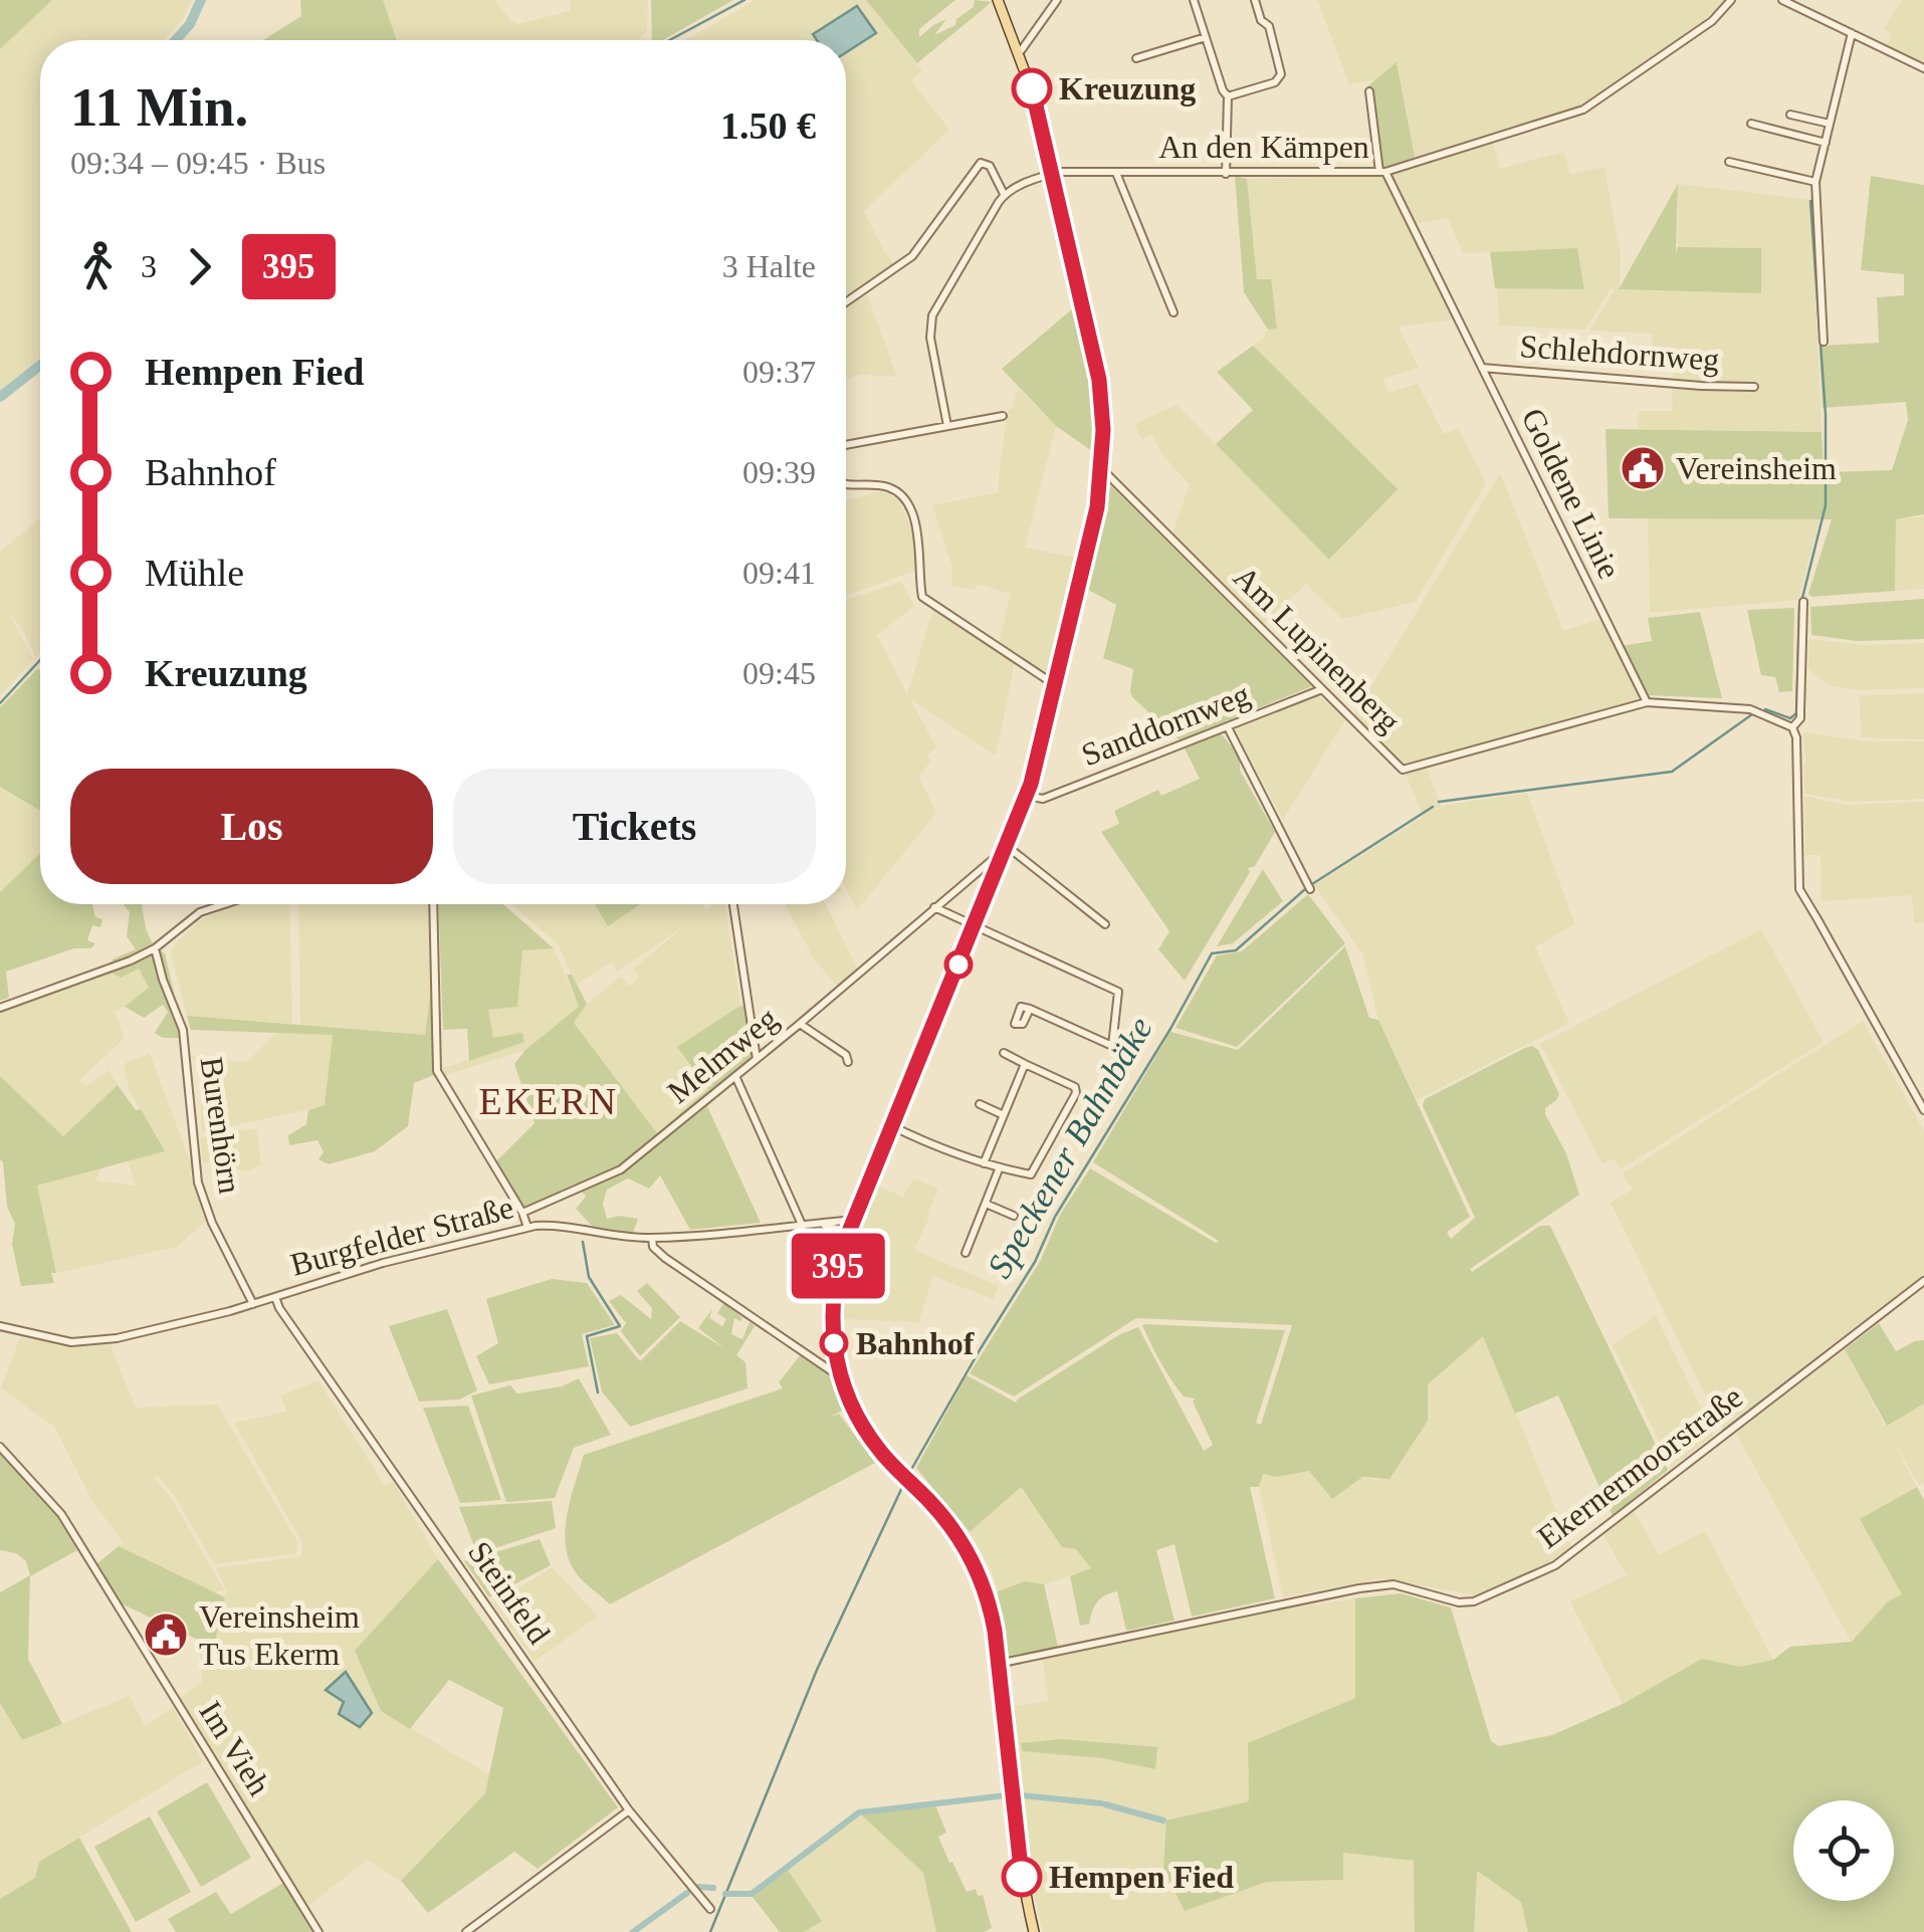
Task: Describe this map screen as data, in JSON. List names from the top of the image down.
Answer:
{
  "streets": {
    "street": [
      "An den Kämpen",
      "Schlehdornweg",
      "Goldene Linie",
      "Am Lupinenberg",
      "Sanddornweg",
      "Melmweg",
      "Burenhörn",
      "Burgfelder Straße",
      "Ekernermoorstraße",
      "Steinfeld",
      "Im Vieh"
    ]
  },
  "crossings": [
    ["An den Kämpen", "Goldene Linie"],
    ["Schlehdornweg", "Goldene Linie"],
    ["Goldene Linie", "Am Lupinenberg"],
    ["Am Lupinenberg", "Sanddornweg"],
    ["Burenhörn", "Burgfelder Straße"],
    ["Burgfelder Straße", "Steinfeld"]
  ],
  "districts": ["EKERN"],
  "water": ["Speckener Bahnbäke"],
  "places": {
    "other": ["Kreuzung", "Bahnhof", "Hempen Fied"],
    "public building": ["Vereinsheim", "Vereinsheim Tus Ekerm"]
  },
  "lines": ["bus line 395"],
  "page": {
    "on_map": "395",
    "heading": ["11 Min.", "09:34 – 09:45 · Bus", "1.50 €"],
    "legs": ["3", "395", "3 Halte"],
    "list": [
      {
        "name": "Hempen Fied",
        "value": "09:37"
      },
      {
        "name": "Bahnhof",
        "value": "09:39"
      },
      {
        "name": "Mühle",
        "value": "09:41"
      },
      {
        "name": "Kreuzung",
        "value": "09:45"
      }
    ],
    "buttons": ["Los", "Tickets"]
  }
}
